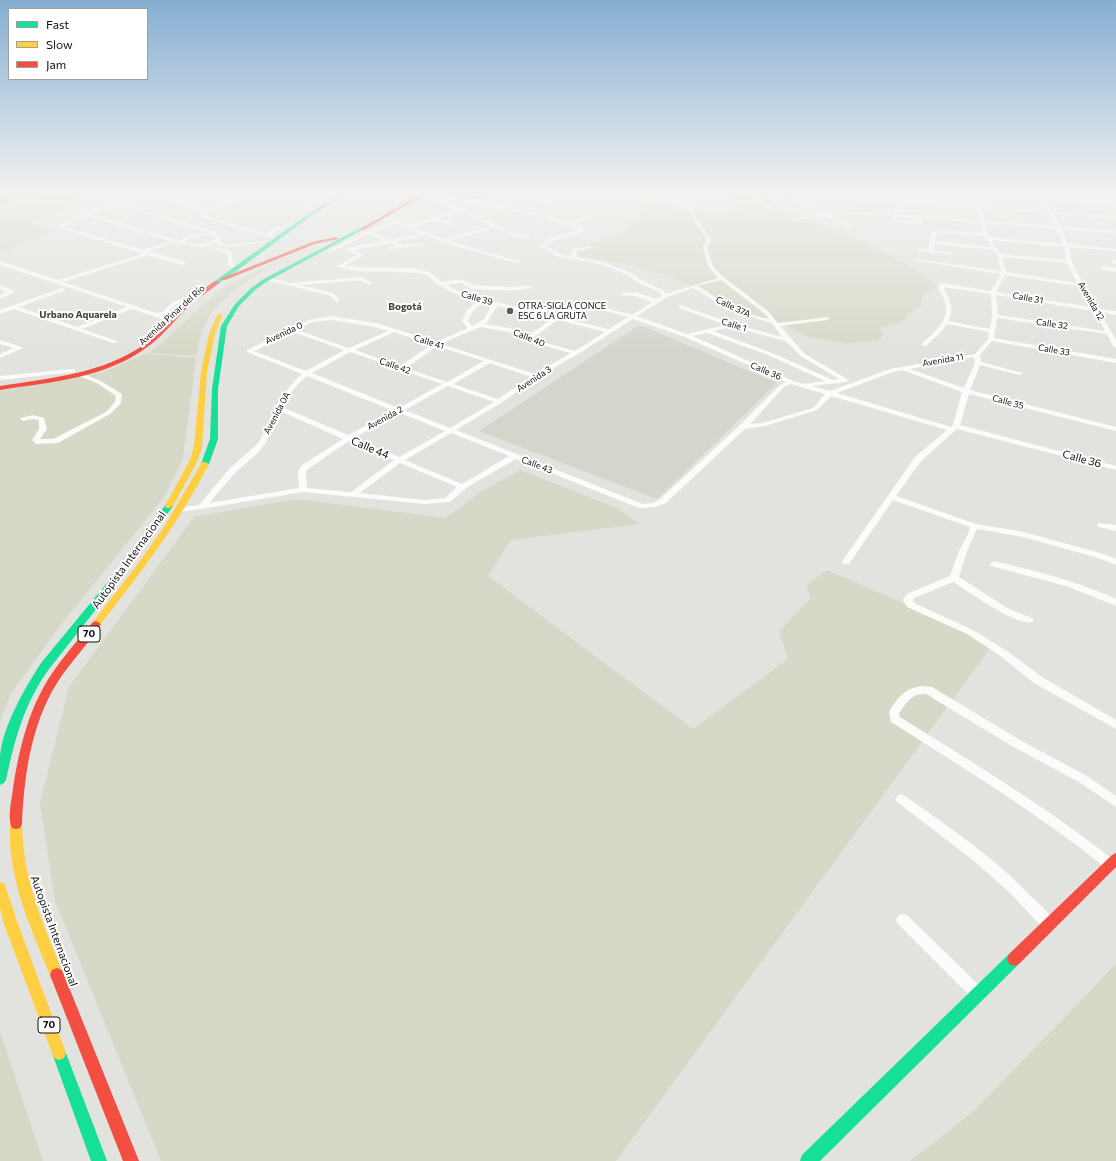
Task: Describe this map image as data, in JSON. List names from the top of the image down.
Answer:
{
  "streets": {
    "main road": ["Avenida Pinar del Río", "Autopista Internacional", "70"],
    "street": [
      "Calle 39",
      "Calle 31",
      "Avenida 12",
      "Calle 37A",
      "Calle 32",
      "Calle 1",
      "Avenida 0",
      "Calle 40",
      "Calle 41",
      "Calle 33",
      "Avenida 11",
      "Calle 42",
      "Calle 36",
      "Avenida 3",
      "Calle 35",
      "Avenida 0A",
      "Avenida 2",
      "Calle 44",
      "Calle 43"
    ]
  },
  "crossings": [
    ["Calle 39", "Avenida 3"],
    ["Calle 31", "Avenida 12"],
    ["Avenida 12", "Calle 32"],
    ["Calle 37A", "Avenida 3"],
    ["Avenida 0", "Calle 41"],
    ["Avenida 0", "Calle 42"],
    ["Avenida 0", "Calle 43"],
    ["Calle 40", "Avenida 3"],
    ["Calle 41", "Avenida 3"],
    ["Calle 41", "Avenida 0A"],
    ["Calle 41", "Avenida 2"],
    ["Calle 33", "Avenida 11"],
    ["Avenida 11", "Calle 36"],
    ["Avenida 11", "Calle 35"],
    ["Avenida 11", "Calle 43"],
    ["Calle 42", "Avenida 3"],
    ["Calle 42", "Avenida 0A"],
    ["Calle 42", "Avenida 2"],
    ["Calle 36", "Avenida 3"],
    ["Calle 36", "Calle 43"],
    ["Avenida 3", "Calle 44"],
    ["Avenida 3", "Calle 43"],
    ["Avenida 0A", "Calle 44"],
    ["Avenida 0A", "Calle 43"],
    ["Avenida 2", "Calle 44"],
    ["Avenida 2", "Calle 43"]
  ],
  "districts": ["Bogotá", "Urbano Aquarela"],
  "places": ["OTRA-SIGLA CONCE ESC 6 LA GRUTA"],
  "legend": ["Fast", "Slow", "Jam"]
}
